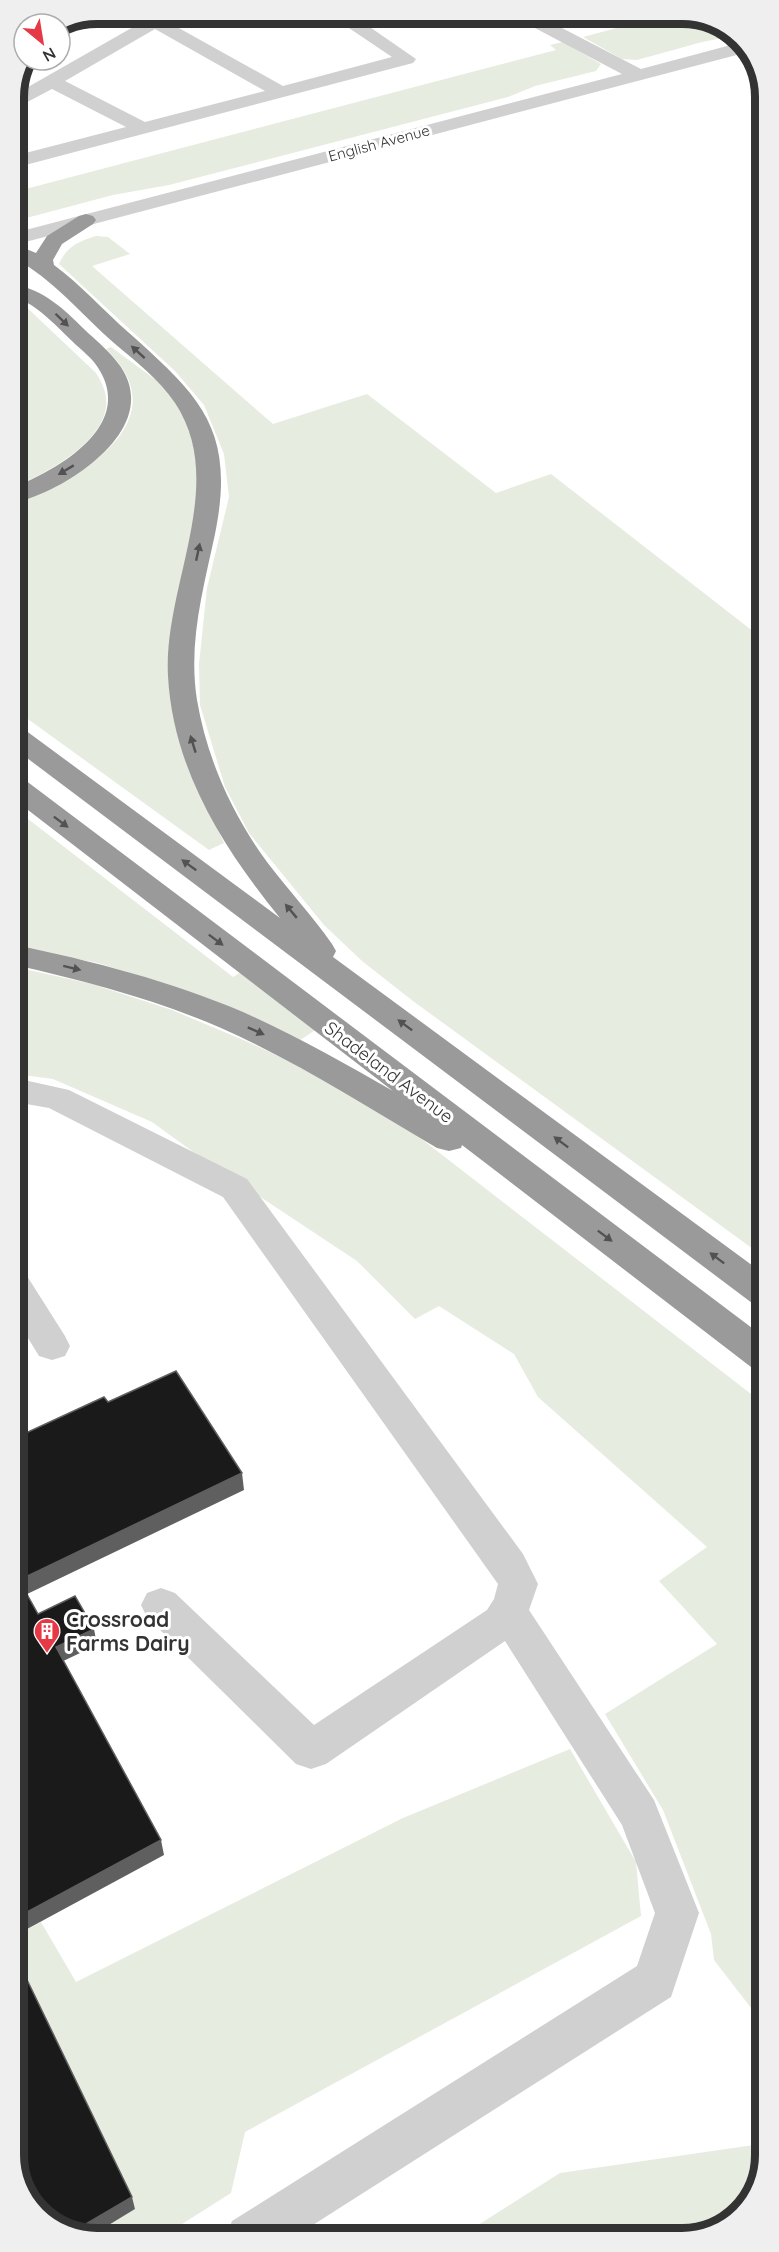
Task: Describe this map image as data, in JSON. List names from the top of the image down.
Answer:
{
  "streets": {
    "highway": ["Shadeland Avenue"],
    "street": ["English Avenue"]
  },
  "places": {
    "building": ["Crossroad Farms Dairy"]
  },
  "north": "bottom right"
}
